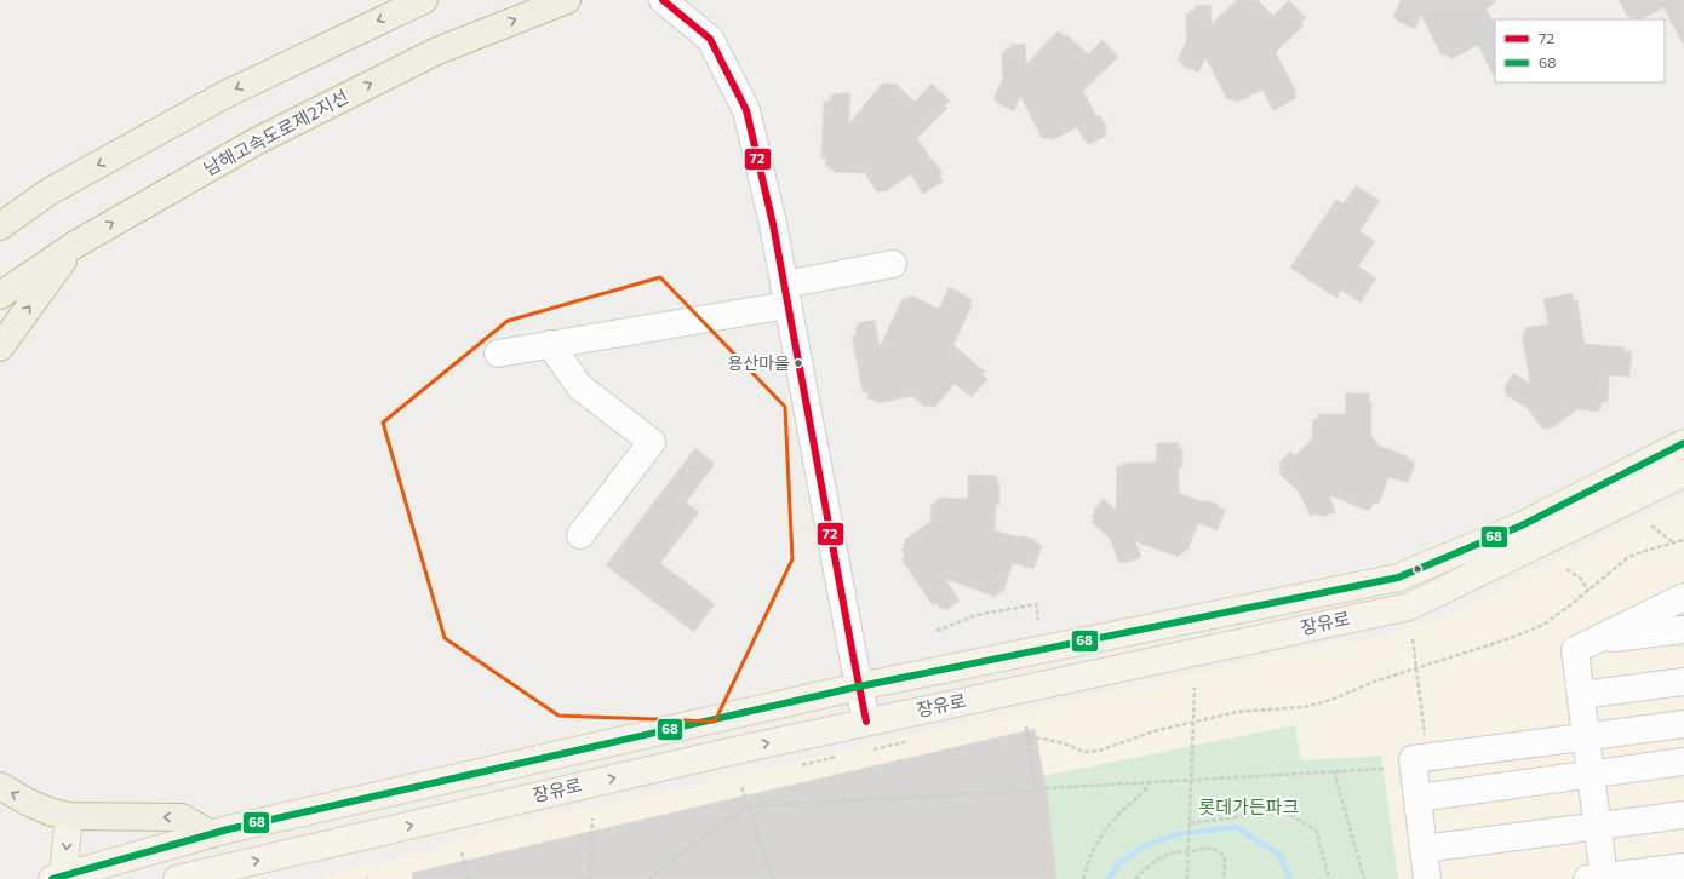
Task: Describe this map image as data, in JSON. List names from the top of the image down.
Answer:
{
  "streets": {
    "highway": ["남해고속도로제2지선"],
    "main road": ["장유로"]
  },
  "parks": ["롯데가든파크"],
  "places": ["용산마을"],
  "lines": ["transit line 72", "transit line 68"],
  "legend": ["72", "68"]
}
